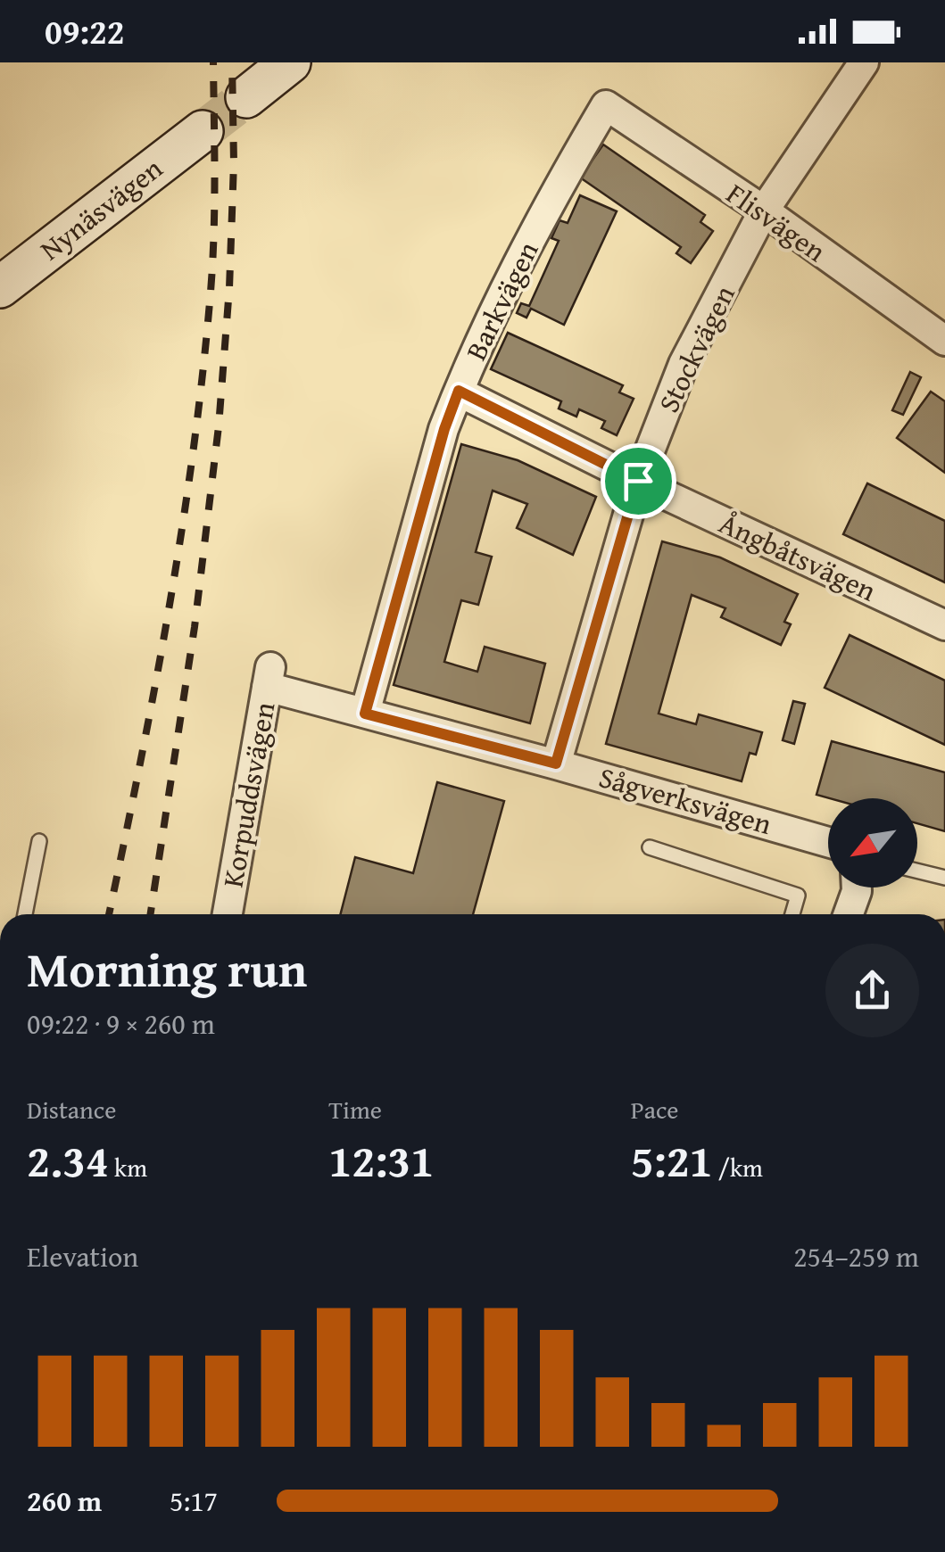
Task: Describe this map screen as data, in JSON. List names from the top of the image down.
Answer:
{
  "streets": {
    "street": [
      "Nynäsvägen",
      "Flisvägen",
      "Barkvägen",
      "Stockvägen",
      "Ångbåtsvägen",
      "Korpuddsvägen",
      "Sågverksvägen"
    ]
  },
  "crossings": [
    ["Flisvägen", "Barkvägen"],
    ["Flisvägen", "Stockvägen"],
    ["Barkvägen", "Ångbåtsvägen"],
    ["Barkvägen", "Sågverksvägen"],
    ["Stockvägen", "Ångbåtsvägen"],
    ["Stockvägen", "Sågverksvägen"],
    ["Korpuddsvägen", "Sågverksvägen"]
  ],
  "north": "bottom left",
  "page": {
    "status": "09:22",
    "heading": ["Morning run", "09:22 · 9 × 260 m"],
    "stats": [
      ["Distance", "2.34 km"],
      ["Time", "12:31"],
      ["Pace", "5:21 /km"]
    ],
    "chart": ["Elevation", "254–259 m"],
    "list": [
      {
        "name": "260 m",
        "note": "5:17"
      }
    ]
  }
}
